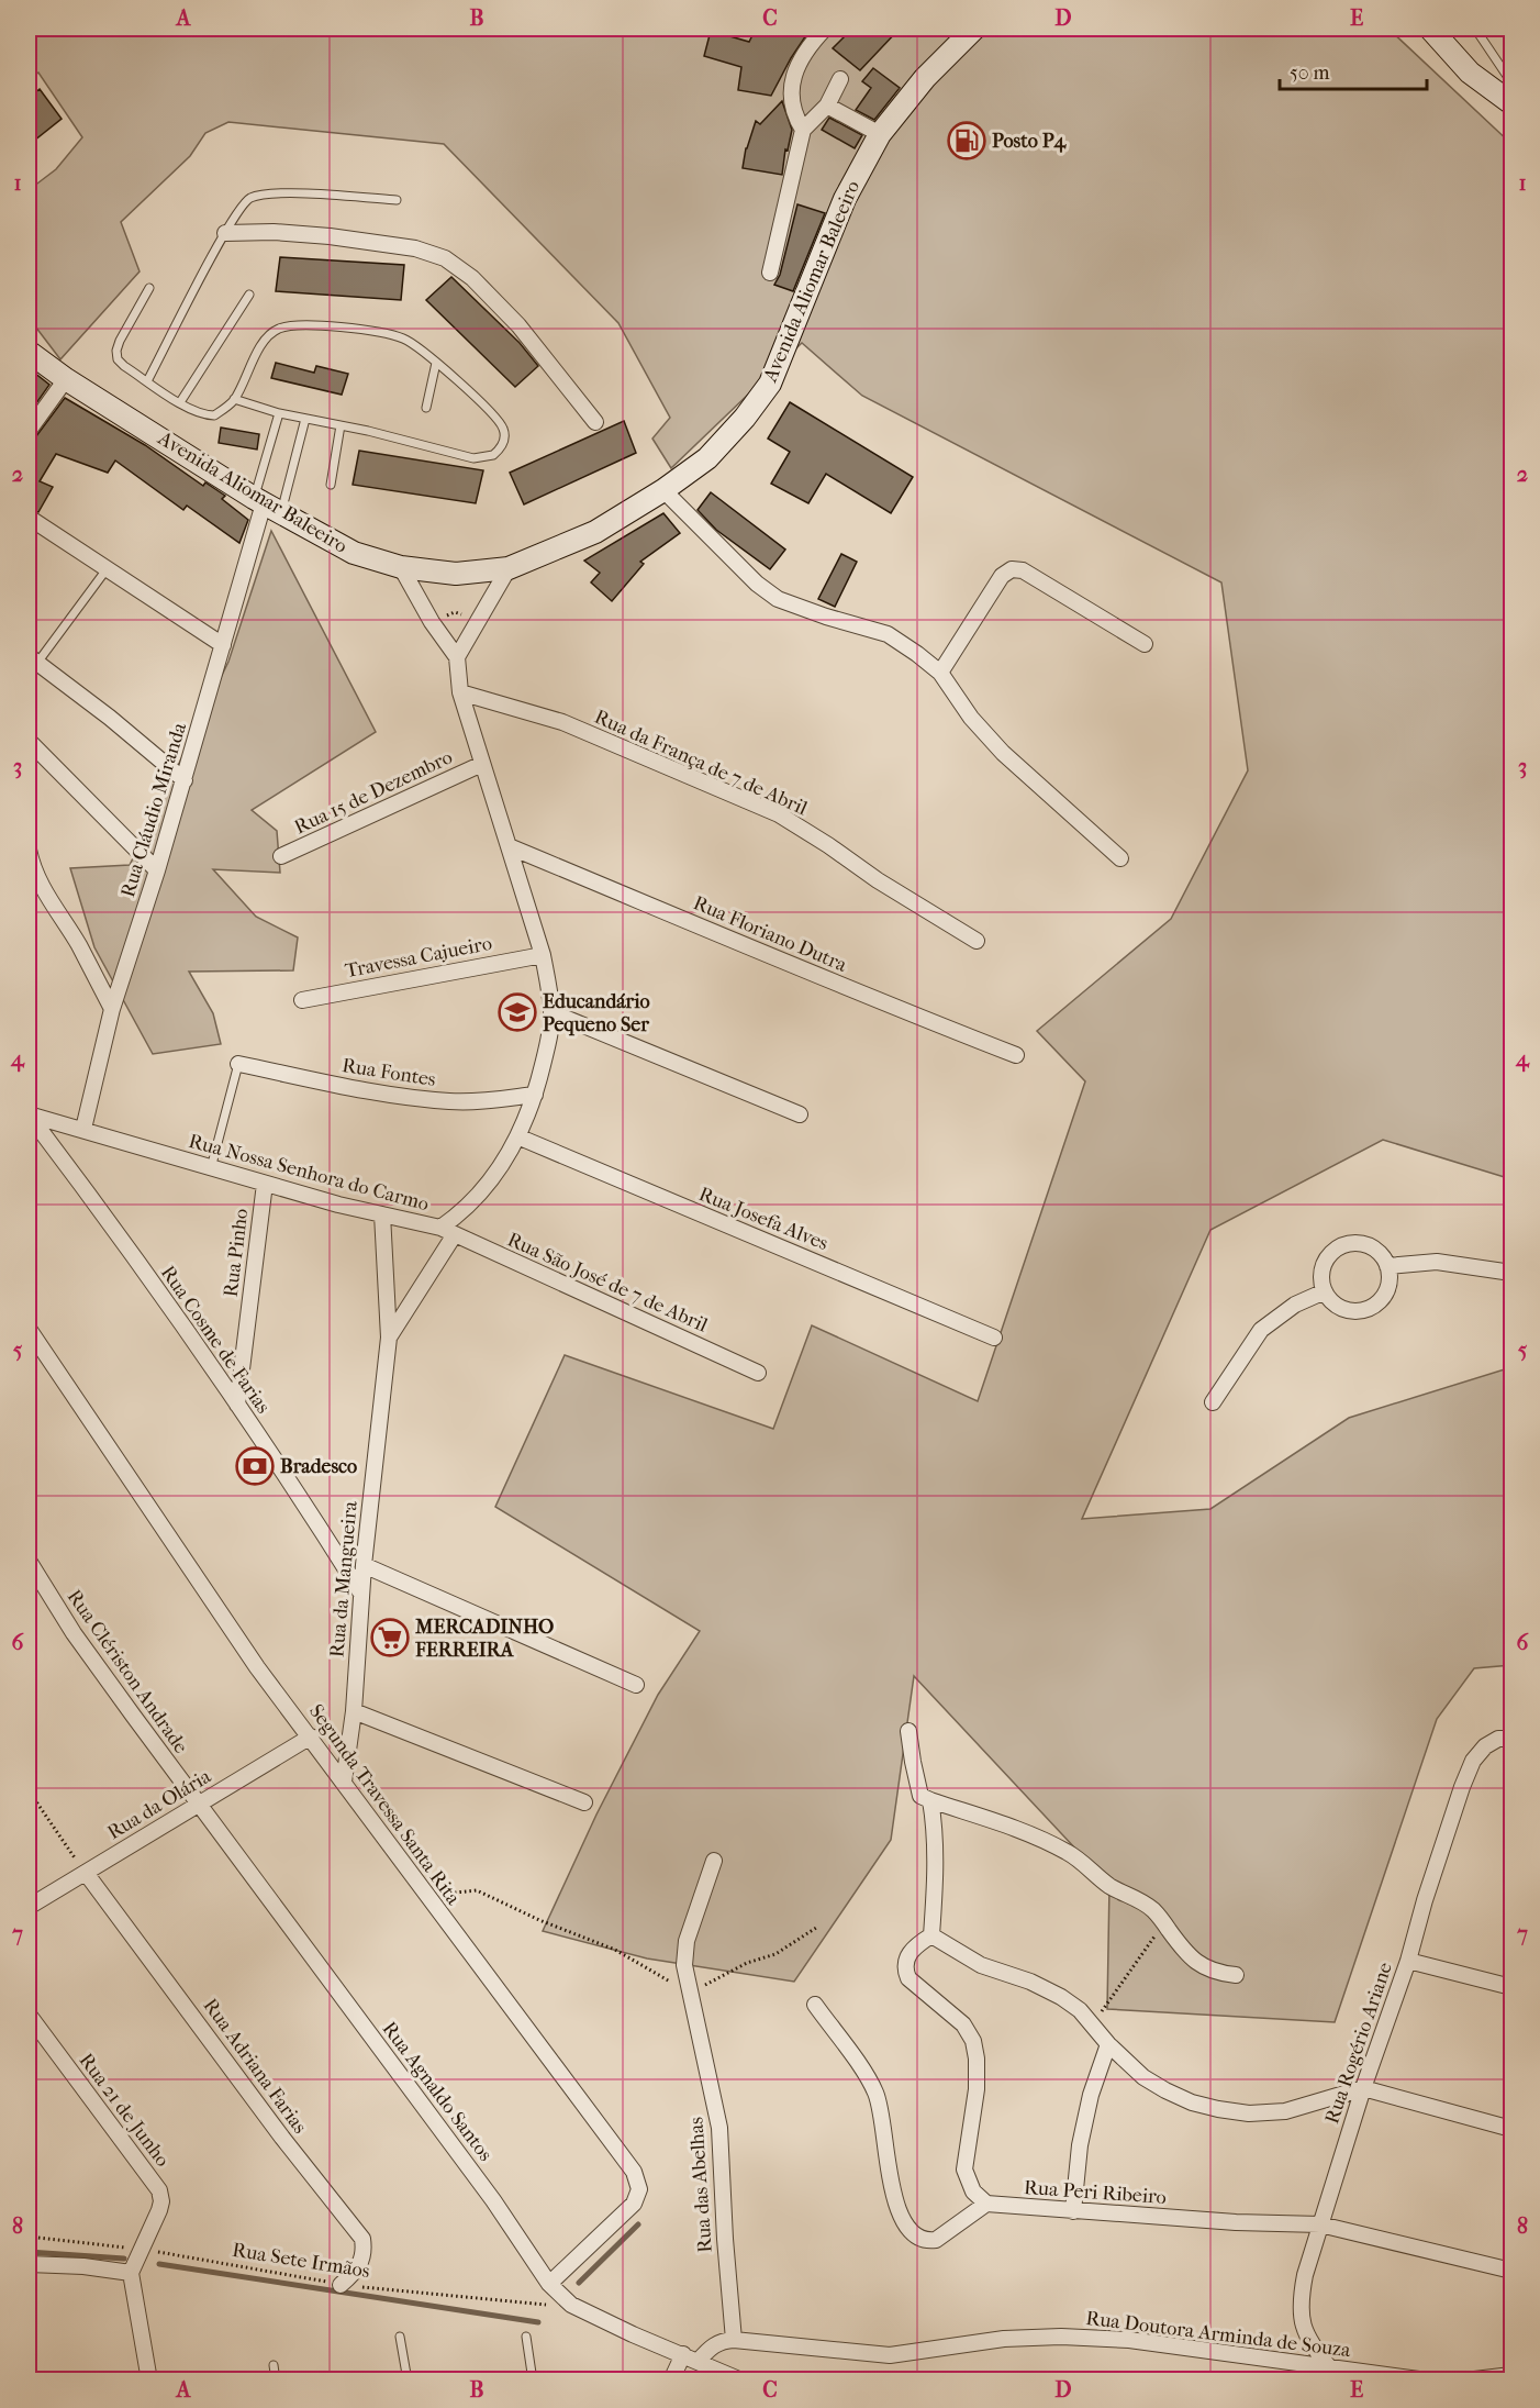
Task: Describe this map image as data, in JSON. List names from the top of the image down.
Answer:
{
  "streets": {
    "main road": ["Avenida Aliomar Baleeiro"],
    "street": [
      "Rua da França de 7 de Abril",
      "Rua 15 de Dezembro",
      "Rua Cláudio Miranda",
      "Rua Floriano Dutra",
      "Travessa Cajueiro",
      "Rua Fontes",
      "Rua Nossa Senhora do Carmo",
      "Rua Josefa Alves",
      "Rua Pinho",
      "Rua São José de 7 de Abril",
      "Rua Cosme de Farias",
      "Rua da Mangueira",
      "Rua Clériston Andrade",
      "Rua da Olária",
      "Segunda Travessa Santa Rita",
      "Rua Rogério Ariane",
      "Rua Adriana Farias",
      "Rua Agnaldo Santos",
      "Rua 21 de Junho",
      "Rua das Abelhas",
      "Rua Peri Ribeiro",
      "Rua Doutora Arminda de Souza"
    ],
    "path": ["Rua Sete Irmãos"]
  },
  "crossings": [
    ["Avenida Aliomar Baleeiro", "Rua Cláudio Miranda"],
    ["Rua da França de 7 de Abril", "Rua Nossa Senhora do Carmo"],
    ["Rua 15 de Dezembro", "Rua Nossa Senhora do Carmo"],
    ["Rua Cláudio Miranda", "Rua Nossa Senhora do Carmo"],
    ["Rua Floriano Dutra", "Rua Nossa Senhora do Carmo"],
    ["Travessa Cajueiro", "Rua Nossa Senhora do Carmo"],
    ["Rua Fontes", "Rua Nossa Senhora do Carmo"],
    ["Rua Nossa Senhora do Carmo", "Rua Josefa Alves"],
    ["Rua Nossa Senhora do Carmo", "Rua Pinho"],
    ["Rua Nossa Senhora do Carmo", "Rua São José de 7 de Abril"],
    ["Rua Nossa Senhora do Carmo", "Rua Cosme de Farias"],
    ["Rua Nossa Senhora do Carmo", "Rua da Mangueira"],
    ["Rua Pinho", "Rua Cosme de Farias"],
    ["Rua Cosme de Farias", "Rua da Mangueira"],
    ["Rua da Mangueira", "Segunda Travessa Santa Rita"],
    ["Rua Clériston Andrade", "Rua da Olária"],
    ["Rua Clériston Andrade", "Rua Agnaldo Santos"],
    ["Rua da Olária", "Segunda Travessa Santa Rita"],
    ["Rua da Olária", "Rua Adriana Farias"],
    ["Rua da Olária", "Rua Agnaldo Santos"],
    ["Segunda Travessa Santa Rita", "Rua Agnaldo Santos"],
    ["Rua Rogério Ariane", "Rua Peri Ribeiro"],
    ["Rua Rogério Ariane", "Rua Doutora Arminda de Souza"],
    ["Rua Adriana Farias", "Rua Sete Irmãos"],
    ["Rua Agnaldo Santos", "Rua Sete Irmãos"],
    ["Rua Agnaldo Santos", "Rua Doutora Arminda de Souza"],
    ["Rua 21 de Junho", "Rua Sete Irmãos"],
    ["Rua das Abelhas", "Rua Doutora Arminda de Souza"]
  ],
  "places": {
    "fuel station": ["Posto P4"],
    "school or university": ["Educandário Pequeno Ser"],
    "bank": ["Bradesco"],
    "supermarket": ["MERCADINHO FERREIRA"]
  },
  "scale_bar": "50 m",
  "grid": {
    "columns": [
      "A",
      "B",
      "C",
      "D",
      "E"
    ],
    "rows": [
      "1",
      "2",
      "3",
      "4",
      "5",
      "6",
      "7",
      "8"
    ]
  }
}
